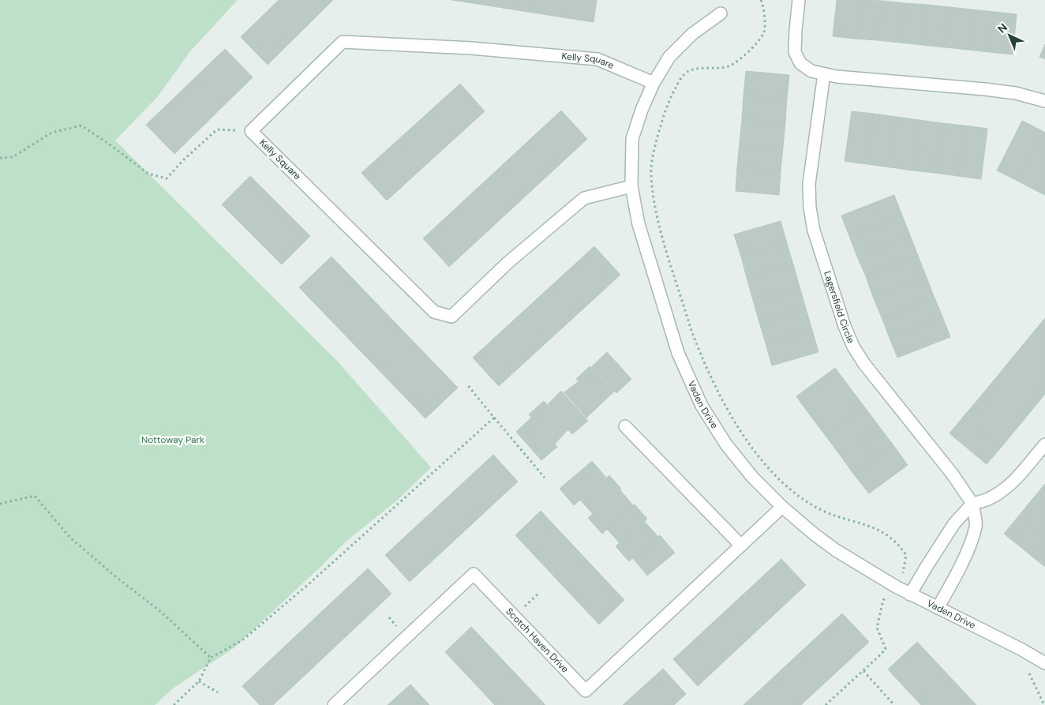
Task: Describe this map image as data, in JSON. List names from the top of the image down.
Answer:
{
  "streets": {
    "street": [
      "Kelly Square",
      "Lagersfield Circle",
      "Vaden Drive",
      "Scotch Haven Drive"
    ]
  },
  "crossings": [
    ["Kelly Square", "Vaden Drive"],
    ["Lagersfield Circle", "Vaden Drive"],
    ["Vaden Drive", "Scotch Haven Drive"]
  ],
  "parks": ["Nottoway Park"],
  "north": "top left"
}
